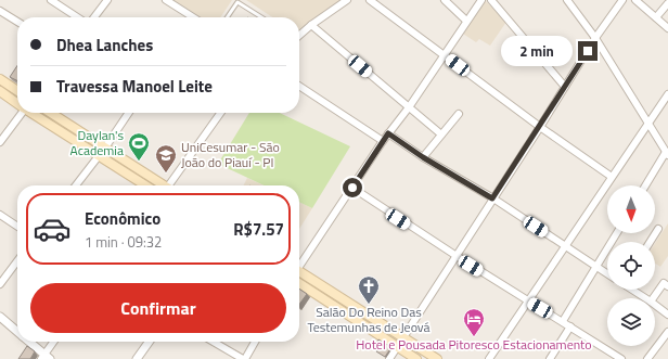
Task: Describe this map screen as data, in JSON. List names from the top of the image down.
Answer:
{
  "places": {
    "sports": ["Daylan's Academia"],
    "school or university": ["UniCesumar - São João do Piauí - PI"],
    "church": ["Salão Do Reino Das Testemunhas de Jeová"],
    "hotel": ["Hotel e Pousada Pitoresco Estacionamento"]
  },
  "north": "bottom",
  "page": {
    "banner": ["Dhea Lanches", "Travessa Manoel Leite"],
    "bubble": "2 min",
    "list": [
      {
        "name": "Econômico",
        "note": "1 min · 09:32",
        "value": "R$7.57"
      }
    ],
    "buttons": "Confirmar"
  }
}
